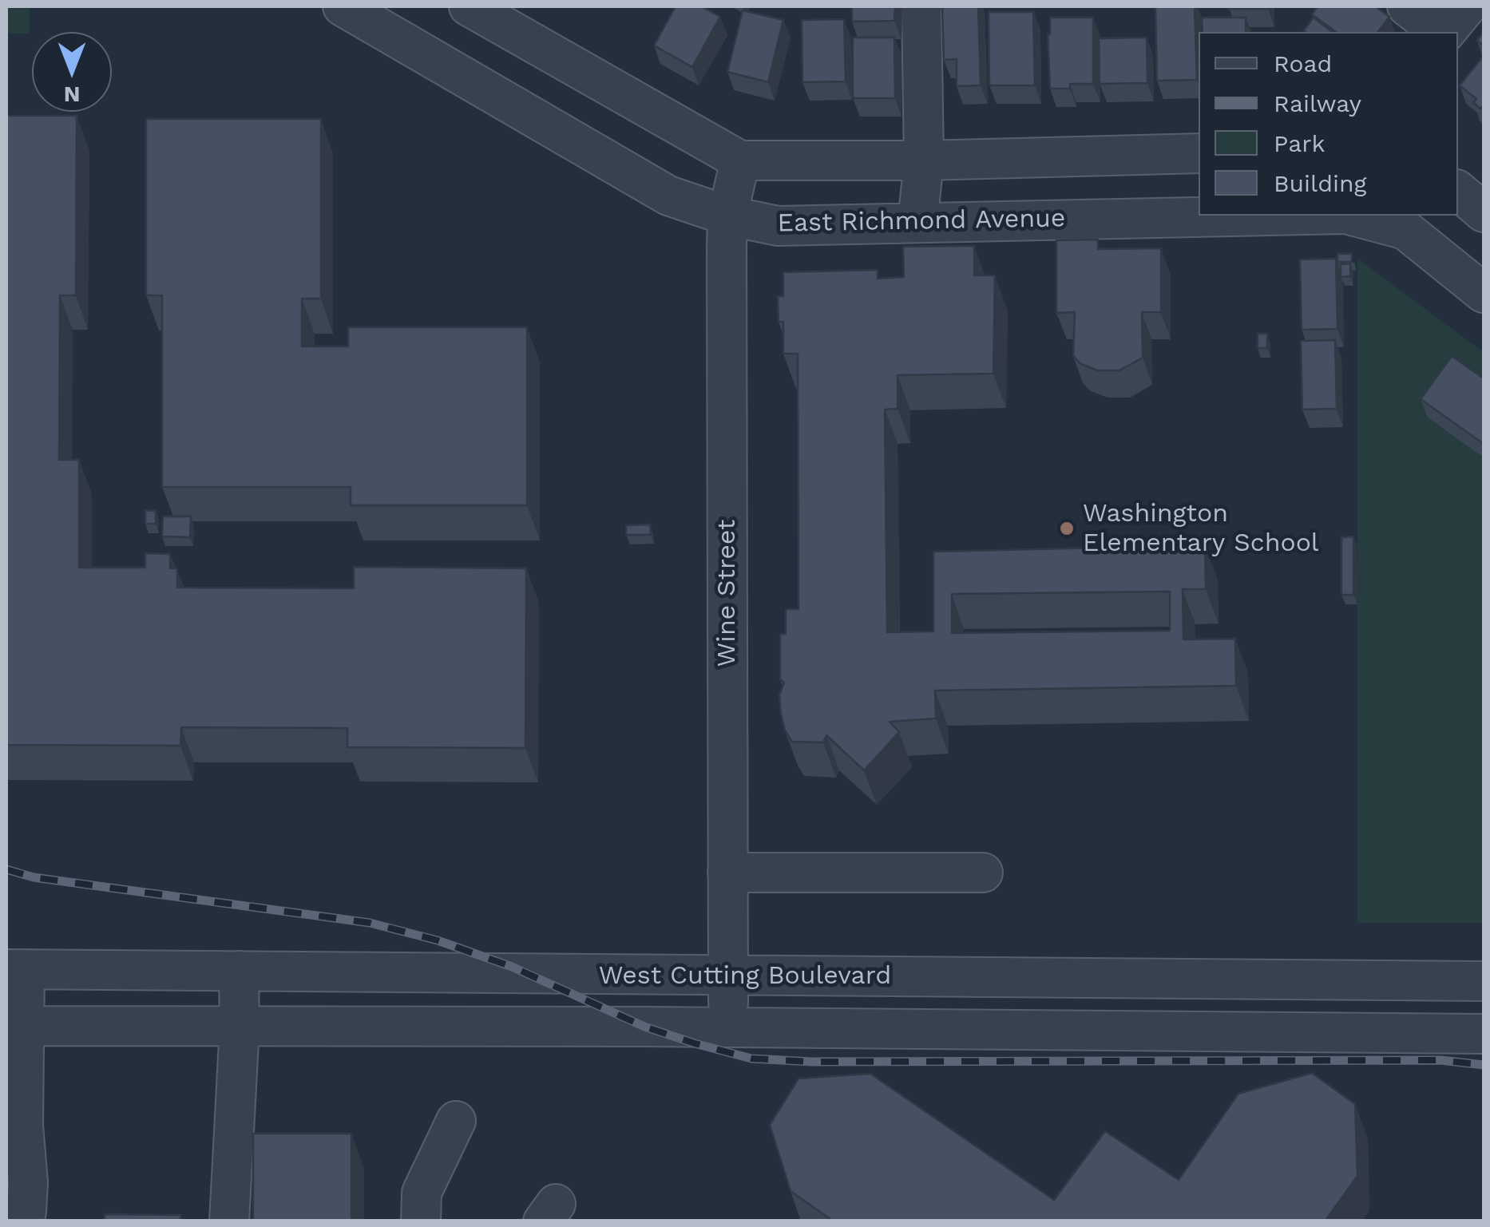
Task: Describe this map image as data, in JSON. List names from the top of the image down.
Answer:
{
  "streets": {
    "street": ["East Richmond Avenue", "Wine Street", "West Cutting Boulevard"]
  },
  "crossings": [
    ["East Richmond Avenue", "Wine Street"],
    ["Wine Street", "West Cutting Boulevard"]
  ],
  "places": ["Washington Elementary School"],
  "legend": [
    "Road",
    "Railway",
    "Park",
    "Building"
  ],
  "north": "bottom"
}
